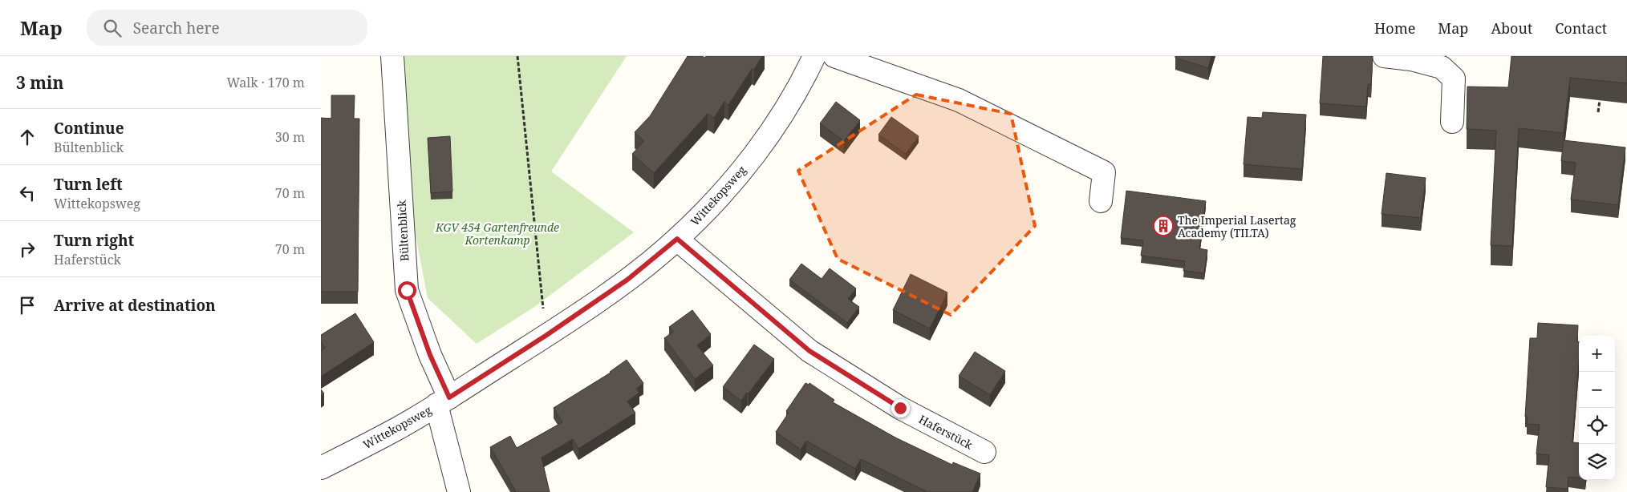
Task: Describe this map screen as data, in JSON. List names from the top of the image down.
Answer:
{
  "streets": {
    "street": ["Wittekopsweg", "Bültenblick", "Haferstück"]
  },
  "crossings": [
    ["Wittekopsweg", "Bültenblick"],
    ["Wittekopsweg", "Haferstück"]
  ],
  "parks": ["KGV 454 Gartenfreunde Kortenkamp"],
  "places": {
    "building": ["The Imperial Lasertag Academy (TILTA)"]
  },
  "page": {
    "header": "Map",
    "search": "Search here",
    "nav": [
      "Home",
      "Map",
      "About",
      "Contact"
    ],
    "heading": ["3 min", "Walk · 170 m"],
    "list": [
      ["Continue", "Bültenblick", "30 m"],
      ["Turn left", "Wittekopsweg", "70 m"],
      ["Turn right", "Haferstück", "70 m"],
      "Arrive at destination"
    ],
    "map_buttons": ["+", "−"]
  }
}
